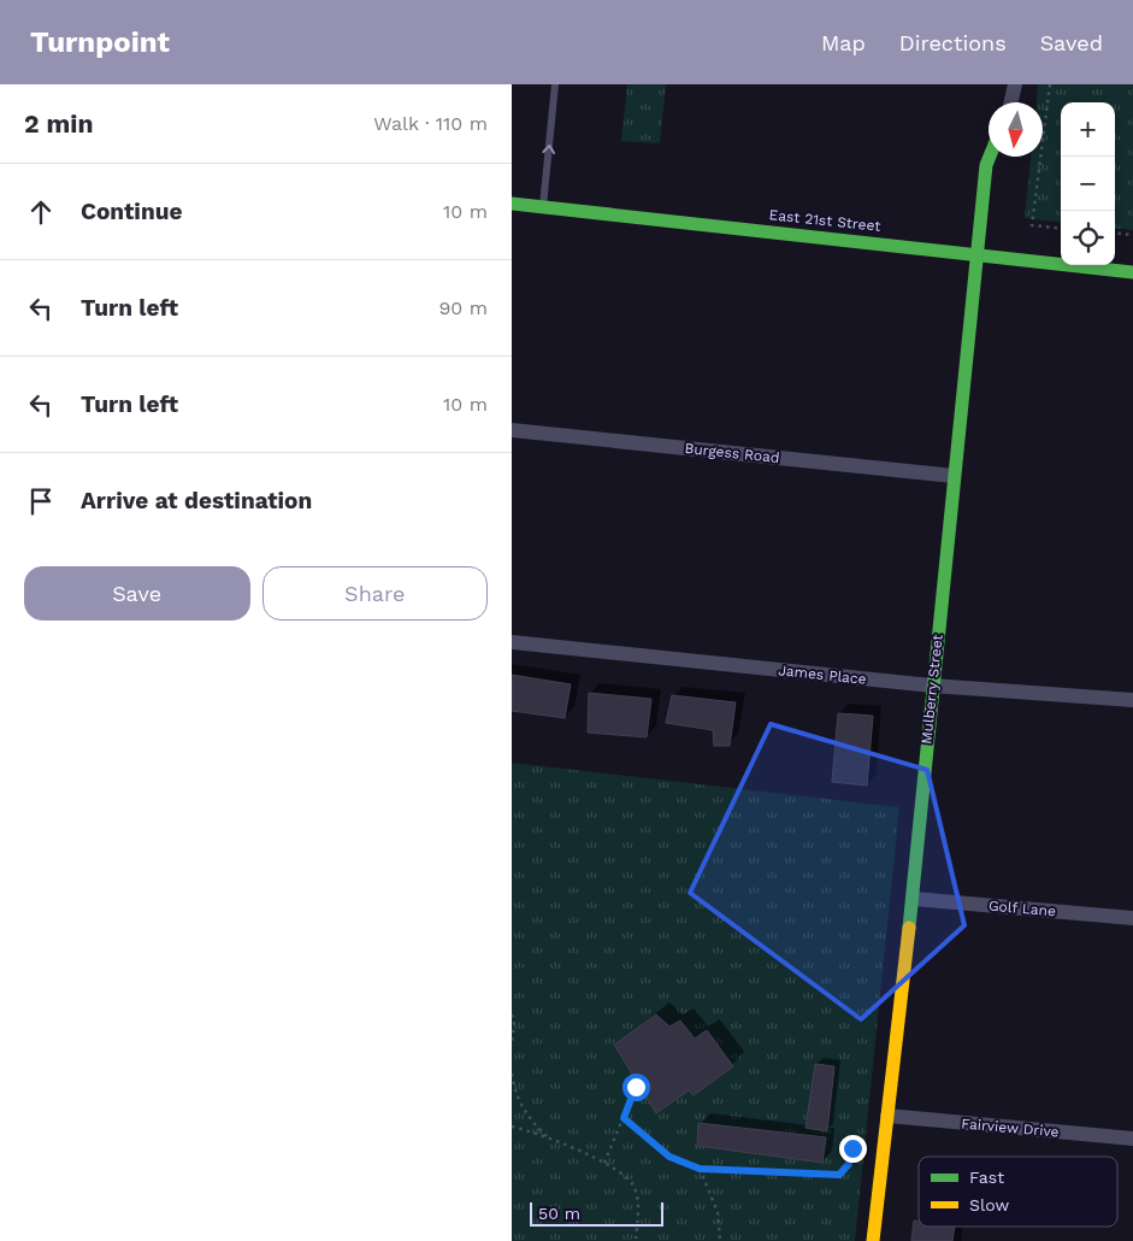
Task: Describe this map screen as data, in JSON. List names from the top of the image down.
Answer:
{
  "streets": {
    "street": [
      "East 21st Street",
      "Burgess Road",
      "James Place",
      "Mulberry Street",
      "Golf Lane",
      "Fairview Drive"
    ]
  },
  "crossings": [
    ["East 21st Street", "Mulberry Street"],
    ["Burgess Road", "Mulberry Street"],
    ["James Place", "Mulberry Street"],
    ["Mulberry Street", "Golf Lane"],
    ["Mulberry Street", "Fairview Drive"]
  ],
  "legend": ["Fast", "Slow"],
  "scale_bar": "50 m",
  "north": "bottom",
  "page": {
    "header": "Turnpoint",
    "nav": ["Map", "Directions", "Saved"],
    "heading": ["2 min", "Walk · 110 m"],
    "map_buttons": ["+", "−"],
    "list": [
      ["Continue", "10 m"],
      ["Turn left", "90 m"],
      ["Turn left", "10 m"],
      "Arrive at destination"
    ],
    "buttons": ["Save", "Share"],
    "scale": "50 m"
  }
}
